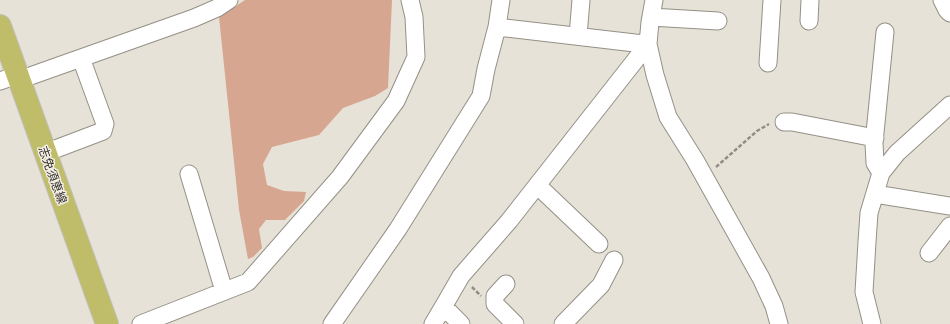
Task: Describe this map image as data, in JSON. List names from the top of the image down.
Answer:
{
  "streets": {
    "main road": ["志免須恵線"]
  }
}
